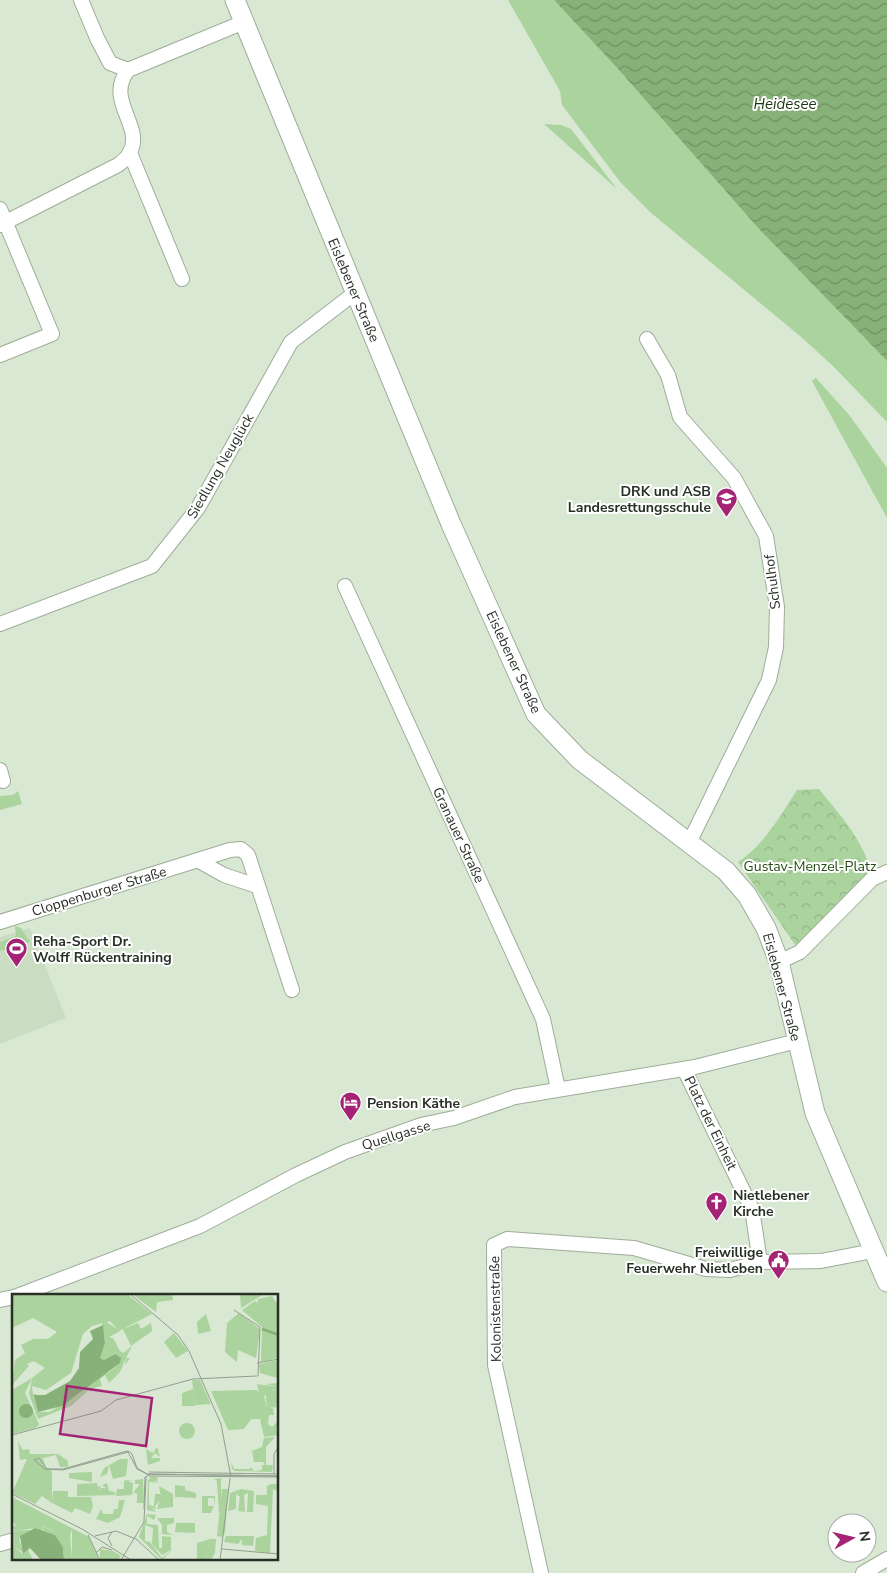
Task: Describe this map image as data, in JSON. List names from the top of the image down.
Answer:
{
  "streets": {
    "street": [
      "Eislebener Straße",
      "Siedlung Neuglück",
      "Schulhof",
      "Granauer Straße",
      "Cloppenburger Straße",
      "Platz der Einheit",
      "Quellgasse",
      "Kolonistenstraße"
    ]
  },
  "crossings": [
    ["Eislebener Straße", "Siedlung Neuglück"],
    ["Eislebener Straße", "Schulhof"],
    ["Eislebener Straße", "Quellgasse"],
    ["Granauer Straße", "Quellgasse"],
    ["Platz der Einheit", "Quellgasse"],
    ["Platz der Einheit", "Kolonistenstraße"]
  ],
  "water": ["Heidesee"],
  "parks": ["Gustav-Menzel-Platz"],
  "places": {
    "school or university": ["DRK und ASB Landesrettungsschule"],
    "sports": ["Reha-Sport Dr. Wolff Rückentraining"],
    "hotel": ["Pension Käthe"],
    "church": ["Nietlebener Kirche"],
    "public building": ["Freiwillige Feuerwehr Nietleben"]
  },
  "north": "right"
}
